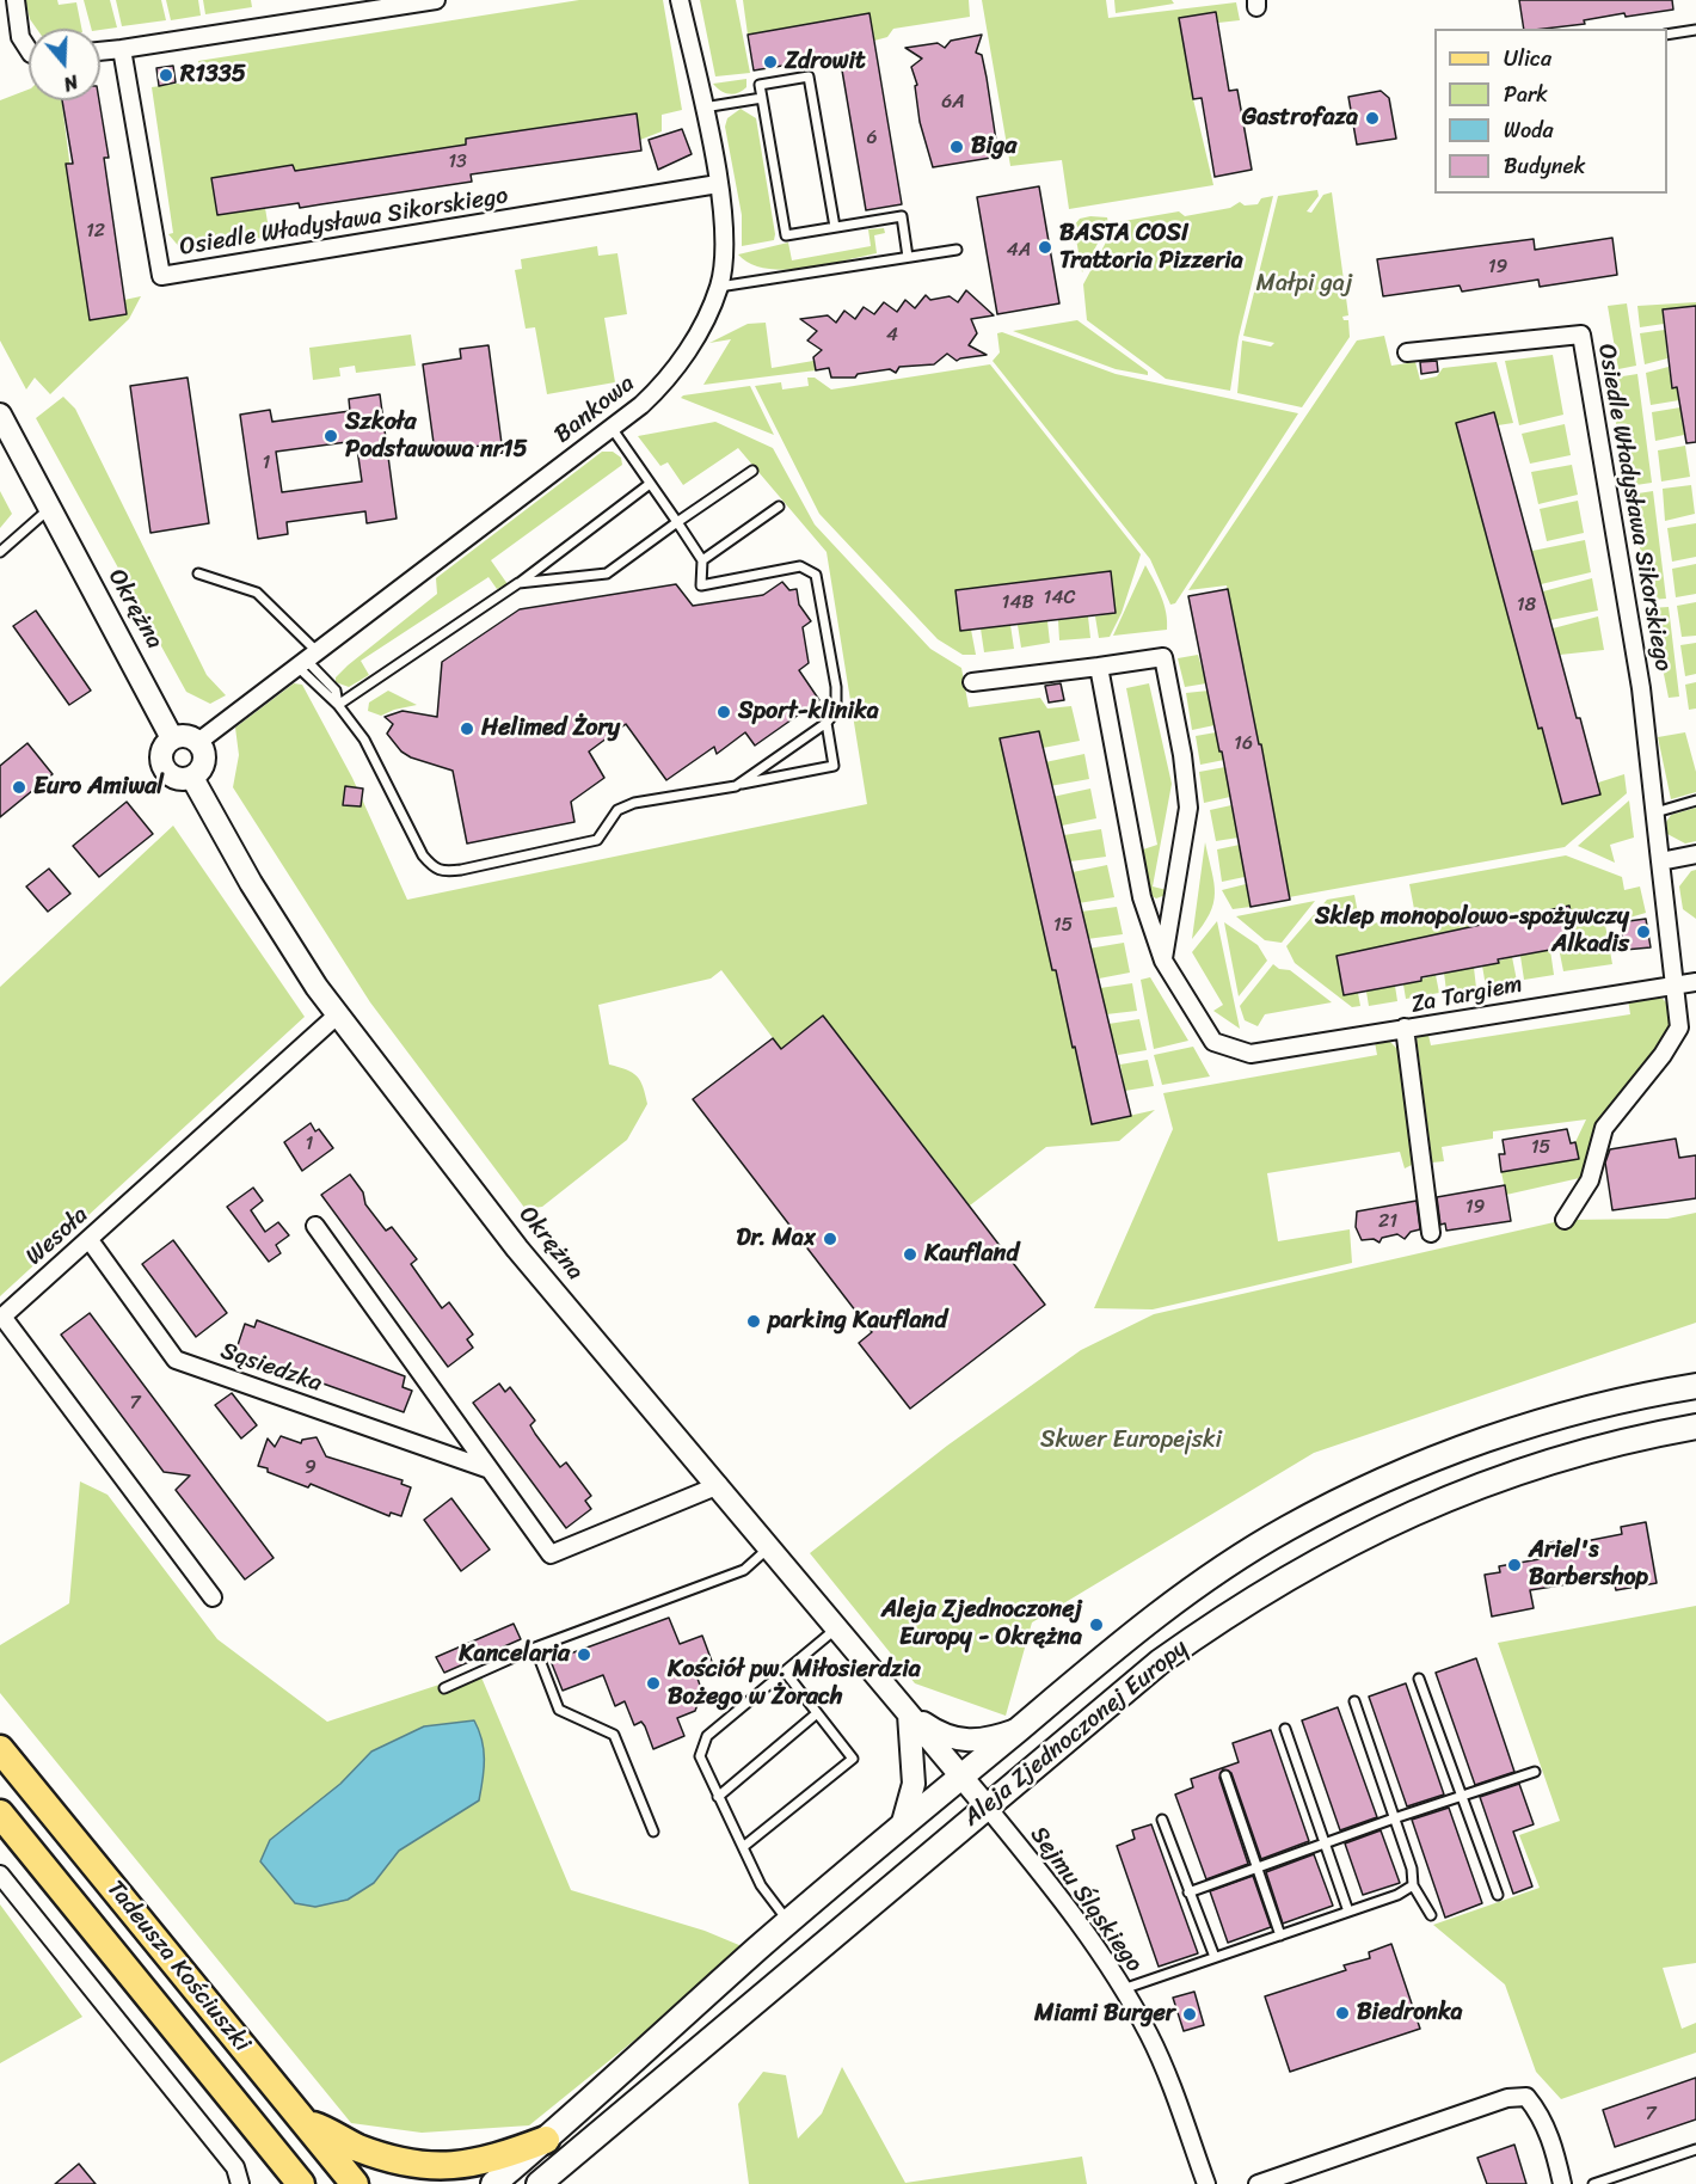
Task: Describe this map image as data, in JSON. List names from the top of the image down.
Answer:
{
  "streets": {
    "main road": ["Aleja Zjednoczonej Europy", "Tadeusza Kościuszki"],
    "street": [
      "Osiedle Władysława Sikorskiego",
      "Bankowa",
      "Okrężna",
      "Za Targiem",
      "Wesoła",
      "Sąsiedzka",
      "Sejmu Śląskiego"
    ]
  },
  "crossings": [
    ["Osiedle Władysława Sikorskiego", "Bankowa"],
    ["Osiedle Władysława Sikorskiego", "Za Targiem"],
    ["Bankowa", "Okrężna"],
    ["Okrężna", "Wesoła"],
    ["Okrężna", "Aleja Zjednoczonej Europy"],
    ["Okrężna", "Sejmu Śląskiego"],
    ["Wesoła", "Sąsiedzka"],
    ["Aleja Zjednoczonej Europy", "Sejmu Śląskiego"]
  ],
  "parks": ["Małpi gaj", "Skwer Europejski"],
  "places": [
    "Zdrowit",
    "R1335",
    "Gastrofaza",
    "Biga",
    "BASTA COSI Trattoria Pizzeria",
    "Szkoła Podstawowa nr15",
    "Sport-klinika",
    "Helimed Żory",
    "Euro Amiwal",
    "Sklep monopolowo-spożywczy Alkadis",
    "Dr. Max",
    "Kaufland",
    "parking Kaufland",
    "Ariel's Barbershop",
    "Aleja Zjednoczonej Europy - Okrężna",
    "Kancelaria",
    "Kościół pw. Miłosierdzia Bożego w Żorach",
    "Biedronka",
    "Miami Burger"
  ],
  "house_numbers": [
    "6A",
    "6",
    "13",
    "12",
    "4A",
    "19",
    "4",
    "1",
    "14C",
    "14B",
    "18",
    "16",
    "15",
    "1",
    "15",
    "19",
    "21",
    "7",
    "9",
    "7"
  ],
  "legend": [
    "Ulica",
    "Park",
    "Woda",
    "Budynek"
  ],
  "north": "bottom"
}
